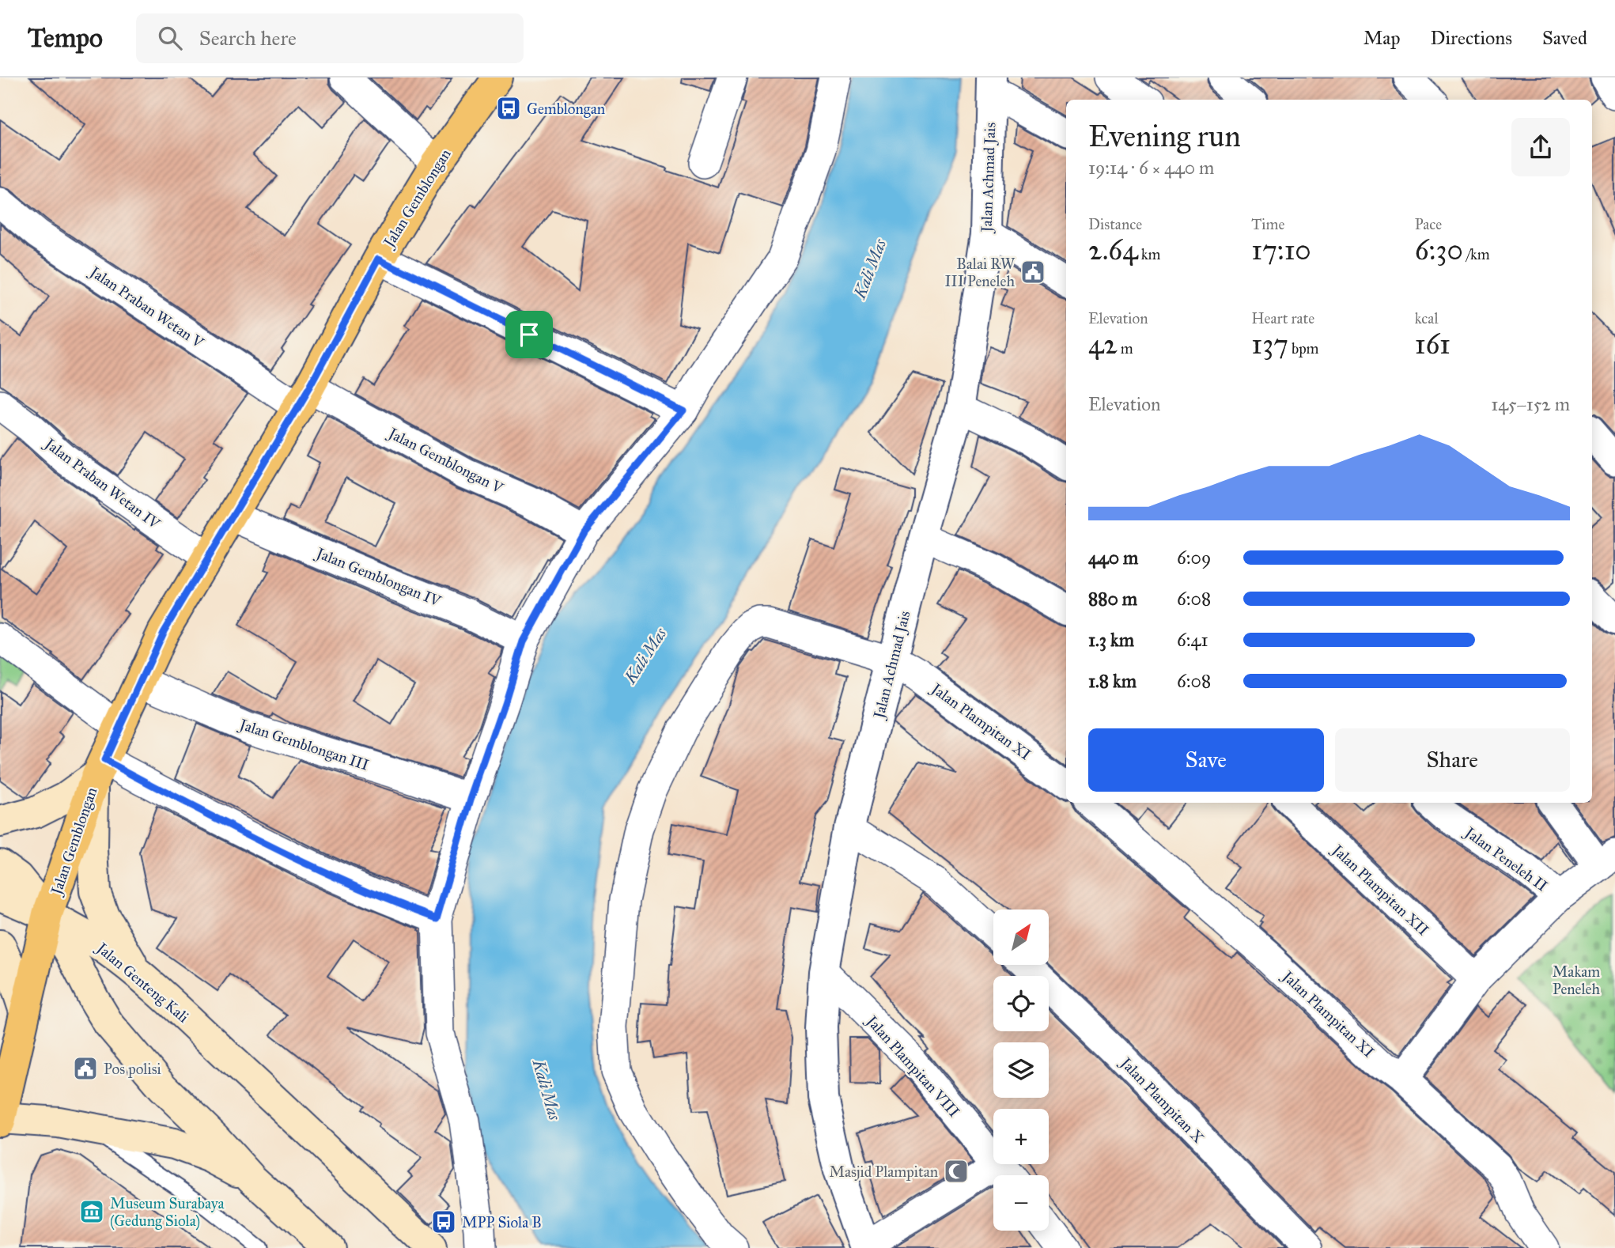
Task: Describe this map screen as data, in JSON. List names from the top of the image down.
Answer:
{
  "streets": {
    "main road": ["Jalan Gemblongan", "Jalan Genteng Kali"],
    "street": [
      "Jalan Achmad Jais",
      "Jalan Praban Wetan V",
      "Jalan Gemblongan V",
      "Jalan Praban Wetan IV",
      "Jalan Gemblongan IV",
      "Jalan Plampitan XI",
      "Jalan Gemblongan III",
      "Jalan Peneleh II",
      "Jalan Plampitan XII",
      "Jalan Plampitan VIII",
      "Jalan Plampitan X"
    ]
  },
  "crossings": [
    ["Jalan Achmad Jais", "Jalan Plampitan XI"],
    ["Jalan Achmad Jais", "Jalan Plampitan VIII"],
    ["Jalan Gemblongan", "Jalan Praban Wetan V"],
    ["Jalan Gemblongan", "Jalan Gemblongan V"],
    ["Jalan Gemblongan", "Jalan Praban Wetan IV"],
    ["Jalan Gemblongan", "Jalan Gemblongan IV"],
    ["Jalan Gemblongan", "Jalan Gemblongan III"],
    ["Jalan Gemblongan", "Jalan Genteng Kali"],
    ["Jalan Praban Wetan V", "Jalan Gemblongan V"]
  ],
  "water": ["Kali Mas"],
  "parks": ["Makam Peneleh"],
  "places": {
    "bus stop": ["Gemblongan", "MPP Siola B"],
    "public building": ["Balai RW III Peneleh", "Pos polisi"],
    "mosque": ["Masjid Plampitan"],
    "museum": ["Museum Surabaya (Gedung Siola)"]
  },
  "north": "top right",
  "page": {
    "header": "Tempo",
    "search": "Search here",
    "nav": ["Map", "Directions", "Saved"],
    "heading": ["Evening run", "19:14 · 6 × 440 m"],
    "stats": [
      ["Distance", "2.64 km"],
      ["Time", "17:10"],
      ["Pace", "6:30 /km"],
      ["Elevation", "42 m"],
      ["Heart rate", "137 bpm"],
      ["kcal", "161"]
    ],
    "chart": ["Elevation", "145–152 m"],
    "list": [
      {
        "name": "440 m",
        "note": "6:09"
      },
      {
        "name": "880 m",
        "note": "6:08"
      },
      {
        "name": "1.3 km",
        "note": "6:41"
      },
      {
        "name": "1.8 km",
        "note": "6:08"
      }
    ],
    "buttons": ["Save", "Share"],
    "map_buttons": ["+", "−"]
  }
}
